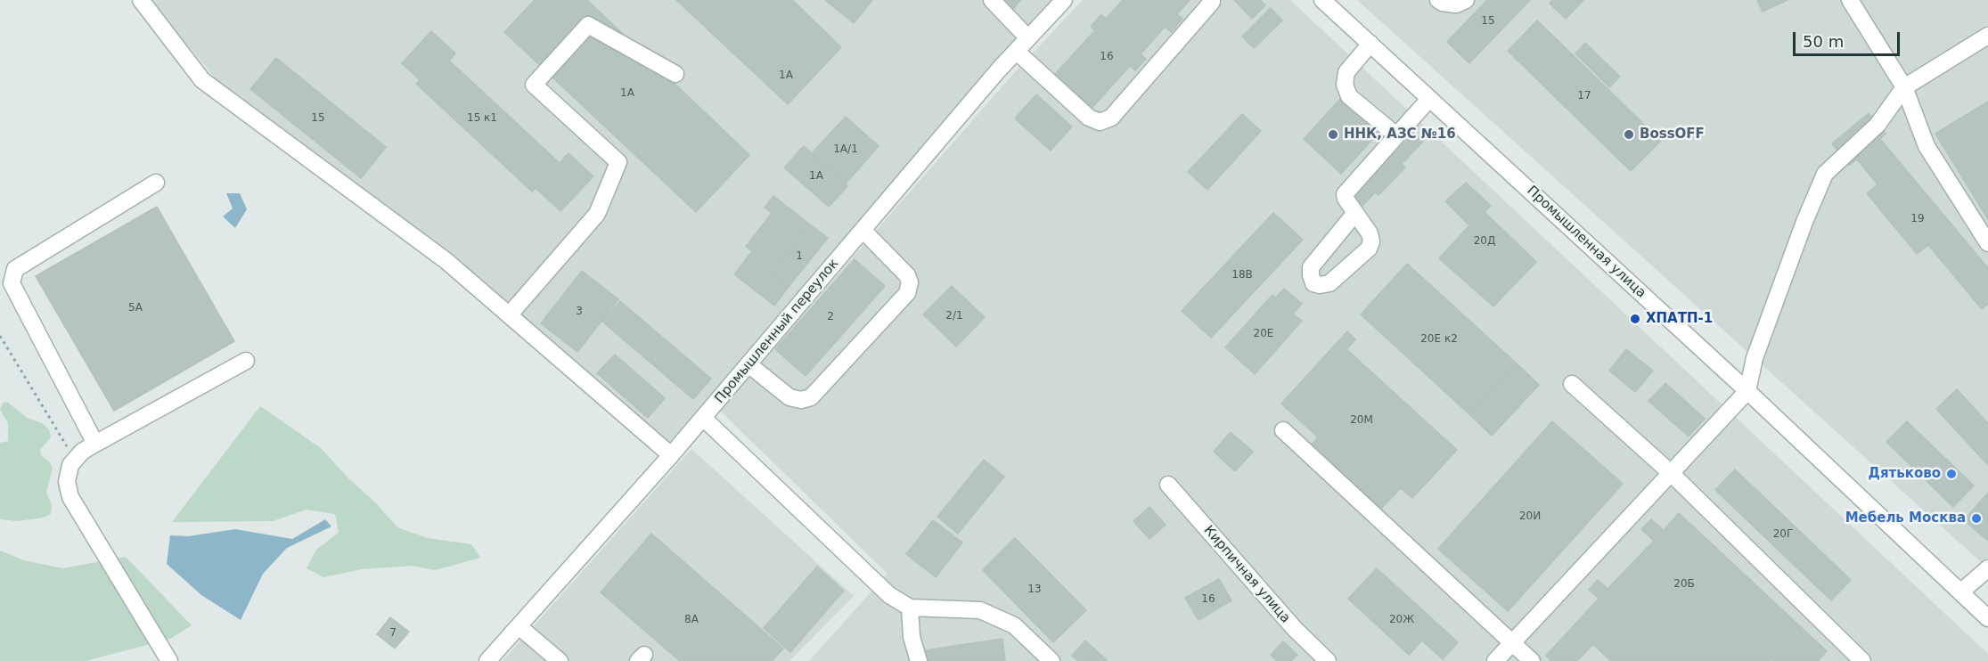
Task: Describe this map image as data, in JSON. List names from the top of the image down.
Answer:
{
  "streets": {
    "street": ["Промышленная улица", "Промышленный переулок", "Кирпичная улица"]
  },
  "places": [
    "ННК, АЗС №16",
    "BossOFF",
    "ХПАТП-1",
    "Дятьково",
    "Мебель Москва"
  ],
  "house_numbers": [
    "15",
    "16",
    "1А",
    "1А",
    "17",
    "15",
    "15 к1",
    "1А/1",
    "1А",
    "19",
    "20Д",
    "1",
    "18В",
    "5А",
    "3",
    "2/1",
    "2",
    "20Е",
    "20Е к2",
    "20М",
    "20И",
    "20Г",
    "20Б",
    "13",
    "16",
    "8А",
    "20Ж",
    "7"
  ],
  "scale_bar": "50 m"
}
